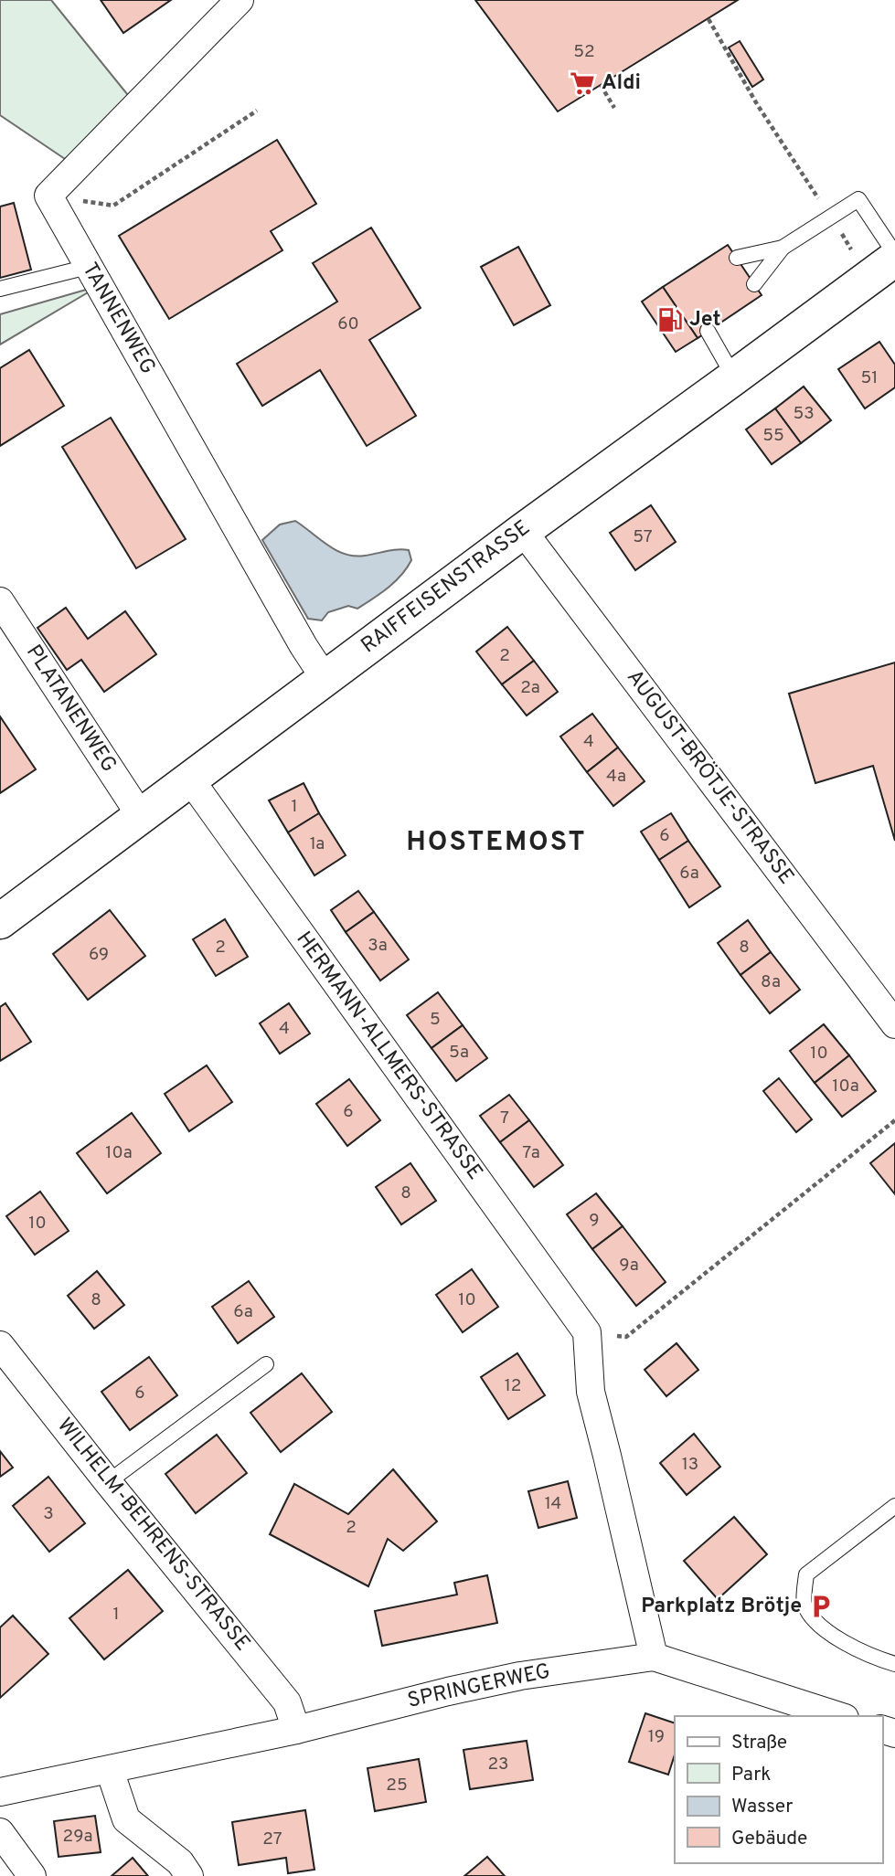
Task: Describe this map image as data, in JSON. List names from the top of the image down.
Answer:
{
  "streets": {
    "street": [
      "TANNENWEG",
      "RAIFFEISENSTRASSE",
      "PLATANENWEG",
      "AUGUST-BRÖTJE-STRASSE",
      "HERMANN-ALLMERS-STRASSE",
      "WILHELM-BEHRENS-STRASSE",
      "SPRINGERWEG"
    ]
  },
  "crossings": [
    ["TANNENWEG", "RAIFFEISENSTRASSE"],
    ["RAIFFEISENSTRASSE", "PLATANENWEG"],
    ["RAIFFEISENSTRASSE", "AUGUST-BRÖTJE-STRASSE"],
    ["RAIFFEISENSTRASSE", "HERMANN-ALLMERS-STRASSE"],
    ["WILHELM-BEHRENS-STRASSE", "SPRINGERWEG"]
  ],
  "districts": ["HOSTEMOST"],
  "places": {
    "supermarket": ["Aldi"],
    "fuel station": ["Jet"],
    "parking": ["Parkplatz Brötje"]
  },
  "house_numbers": [
    "52",
    "60",
    "51",
    "53",
    "55",
    "57",
    "2",
    "2a",
    "4",
    "4a",
    "1",
    "6",
    "1a",
    "6a",
    "3a",
    "2",
    "8",
    "69",
    "8a",
    "5",
    "4",
    "5a",
    "10",
    "10a",
    "6",
    "7",
    "10a",
    "7a",
    "8",
    "9",
    "10",
    "9a",
    "8",
    "10",
    "6a",
    "12",
    "6",
    "13",
    "14",
    "3",
    "2",
    "1",
    "19",
    "23",
    "25",
    "29a",
    "27"
  ],
  "legend": [
    "Straße",
    "Park",
    "Wasser",
    "Gebäude"
  ]
}
